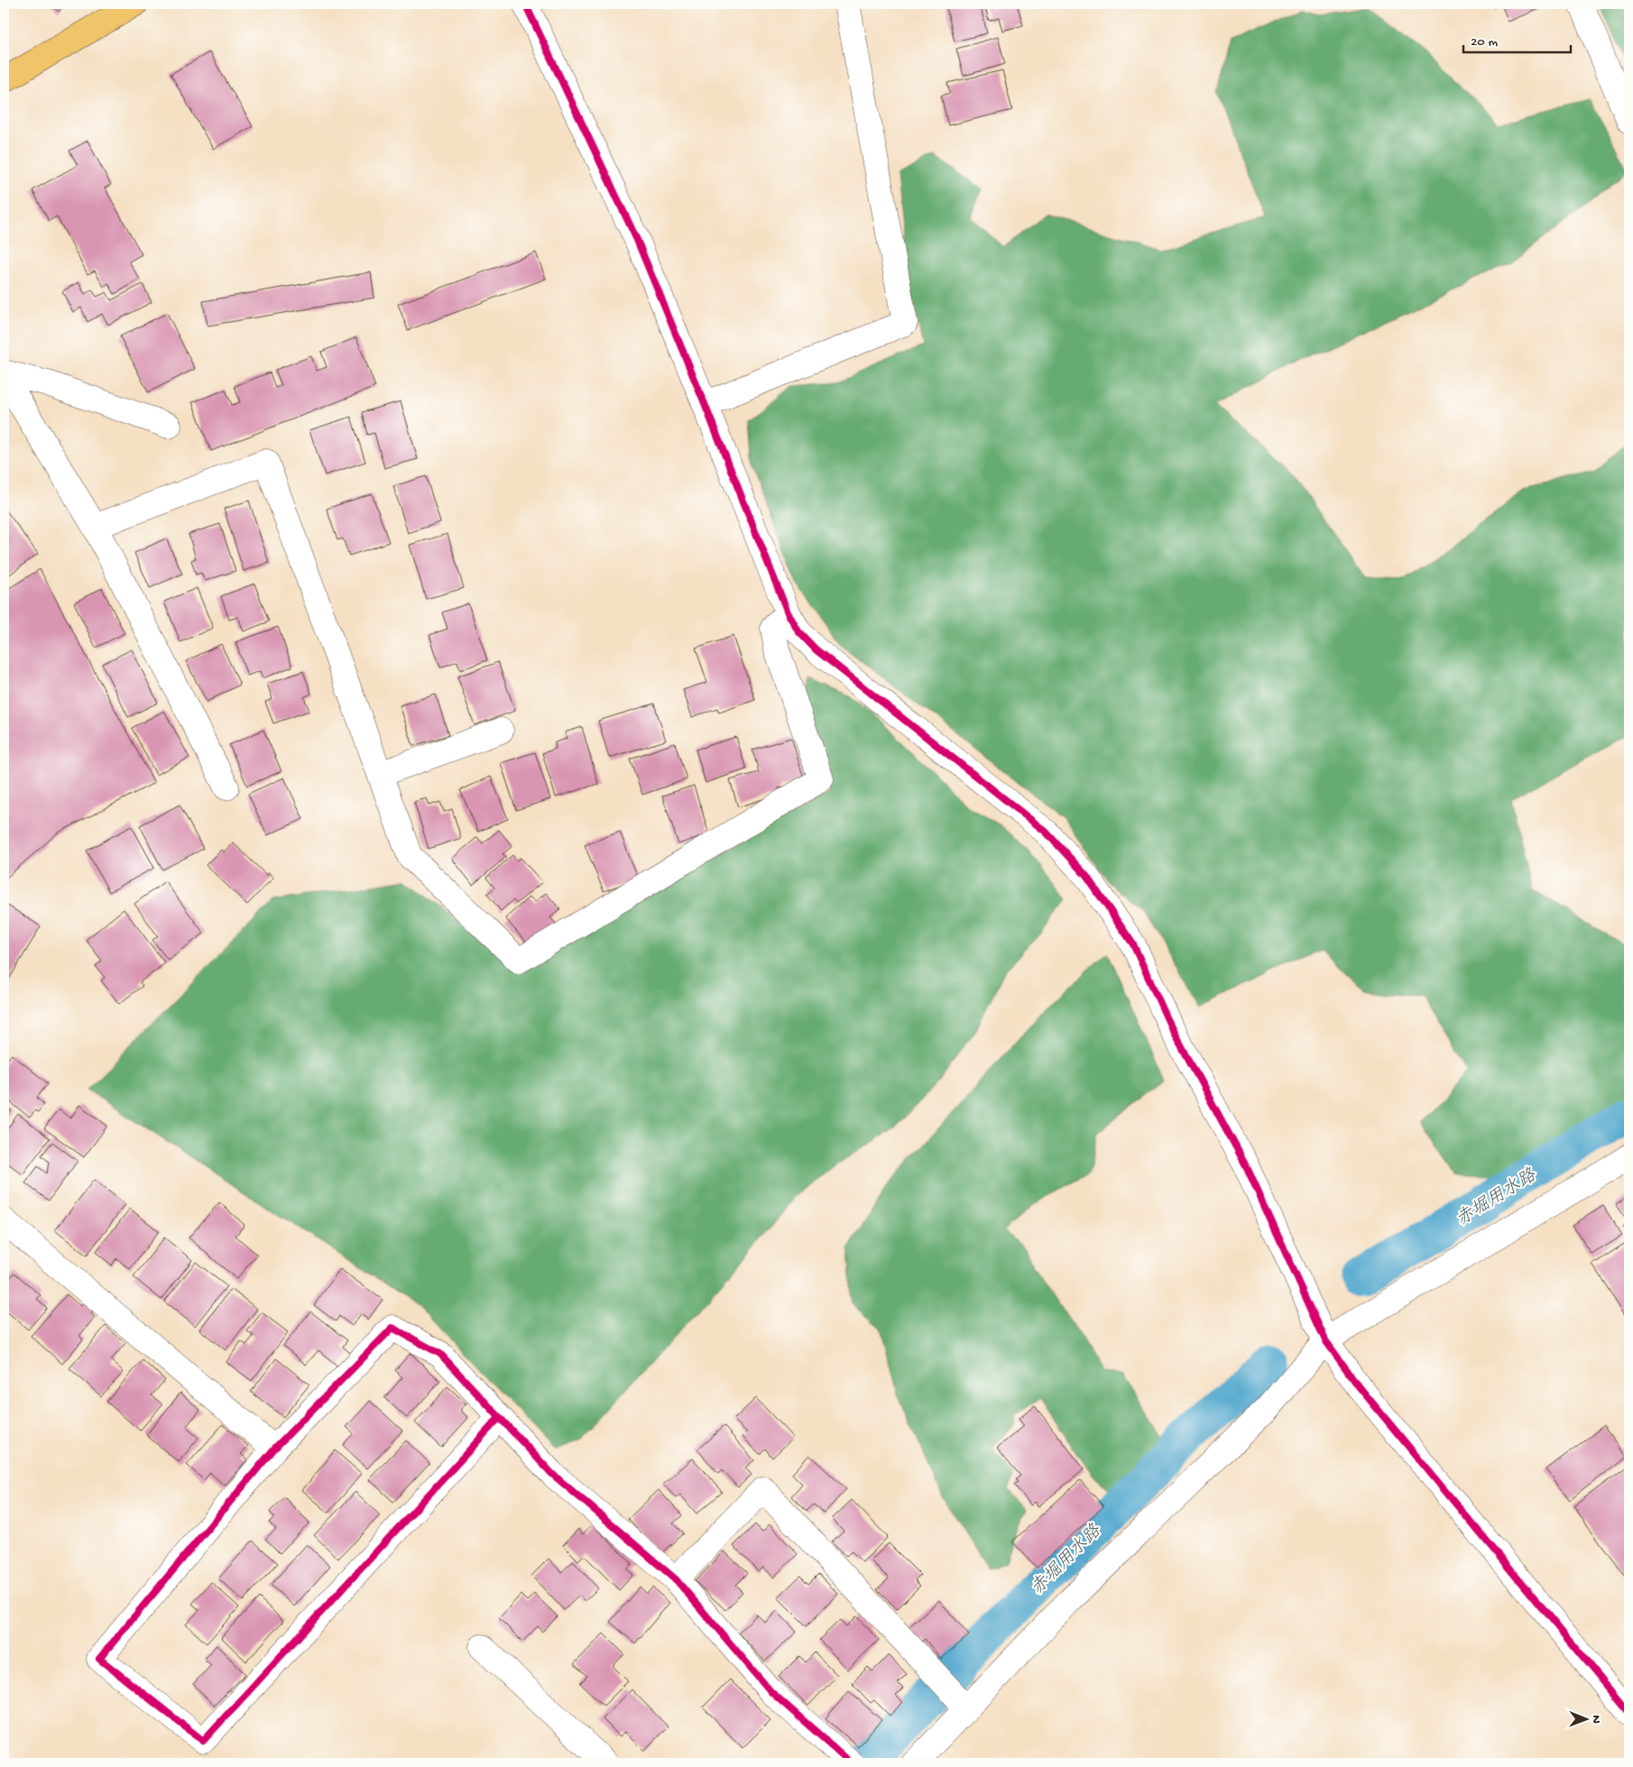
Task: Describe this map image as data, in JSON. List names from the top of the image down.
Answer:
{
  "water": ["赤堀用水路"],
  "scale_bar": "20 m",
  "north": "right"
}
